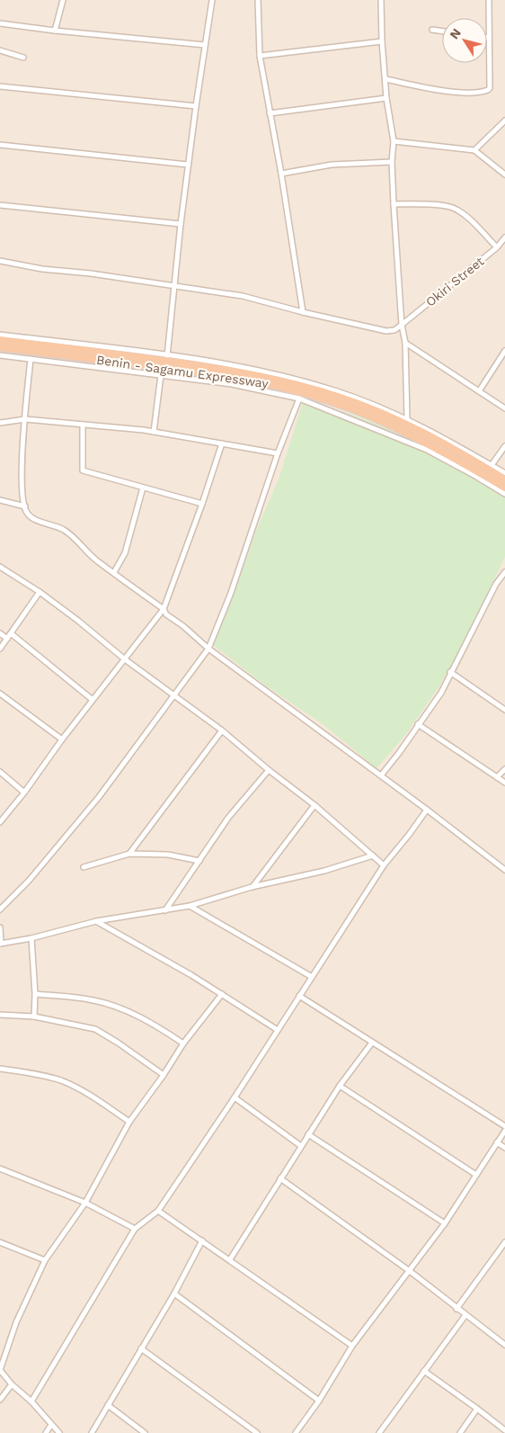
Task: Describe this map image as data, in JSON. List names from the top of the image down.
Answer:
{
  "streets": {
    "highway": ["Benin - Sagamu Expressway"],
    "street": ["Okiri Street"]
  },
  "north": "top left"
}
